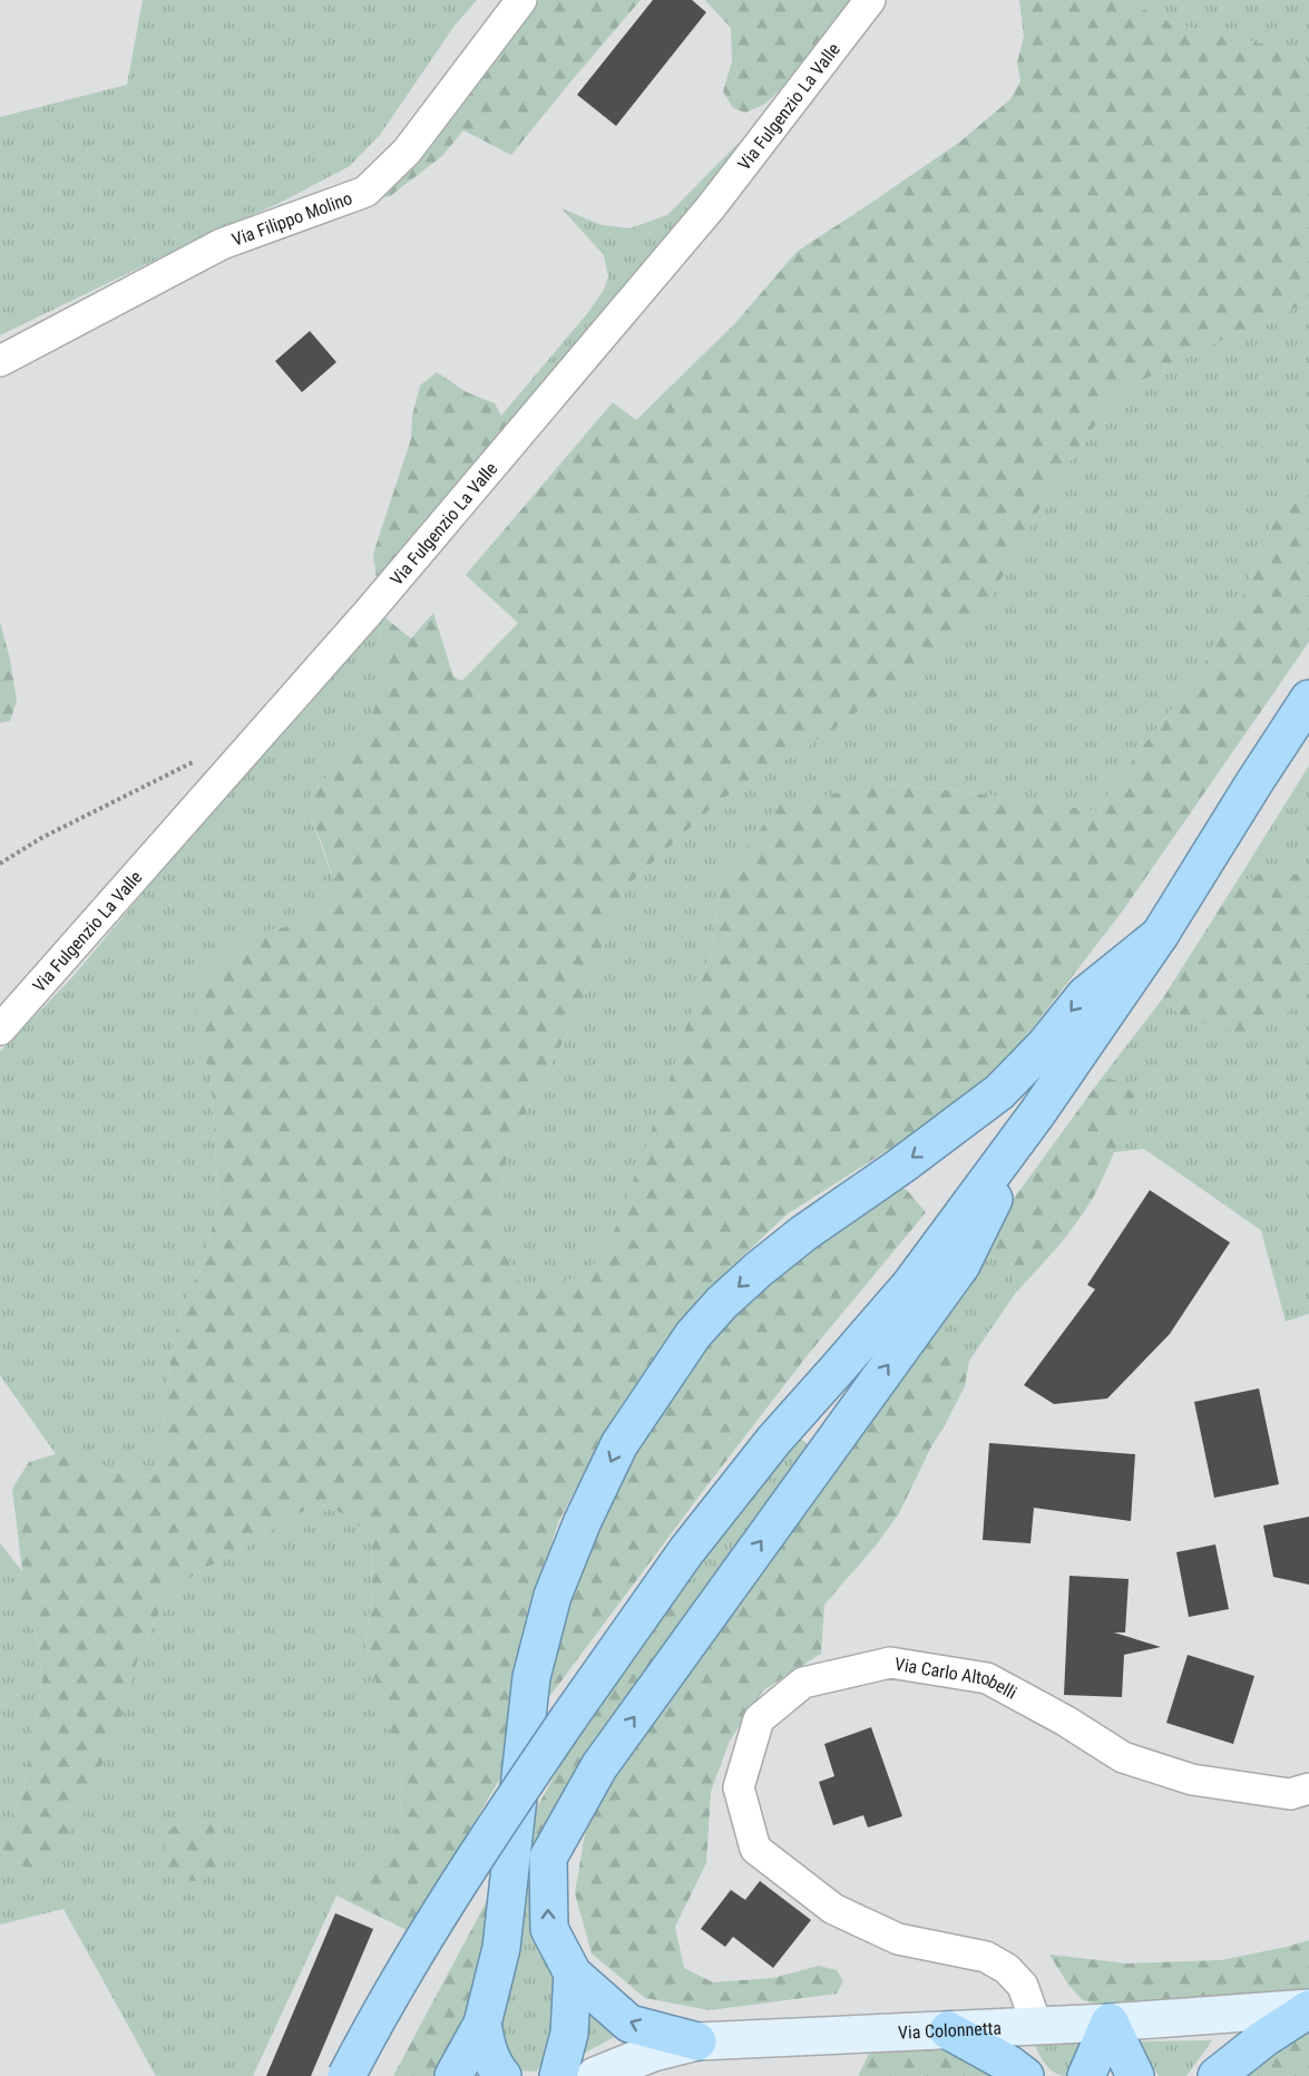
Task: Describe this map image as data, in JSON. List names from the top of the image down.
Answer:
{
  "streets": {
    "main road": ["Via Colonnetta"],
    "street": ["Via Fulgenzio La Valle", "Via Filippo Molino", "Via Carlo Altobelli"]
  },
  "crossings": [
    ["Via Carlo Altobelli", "Via Colonnetta"]
  ]
}
